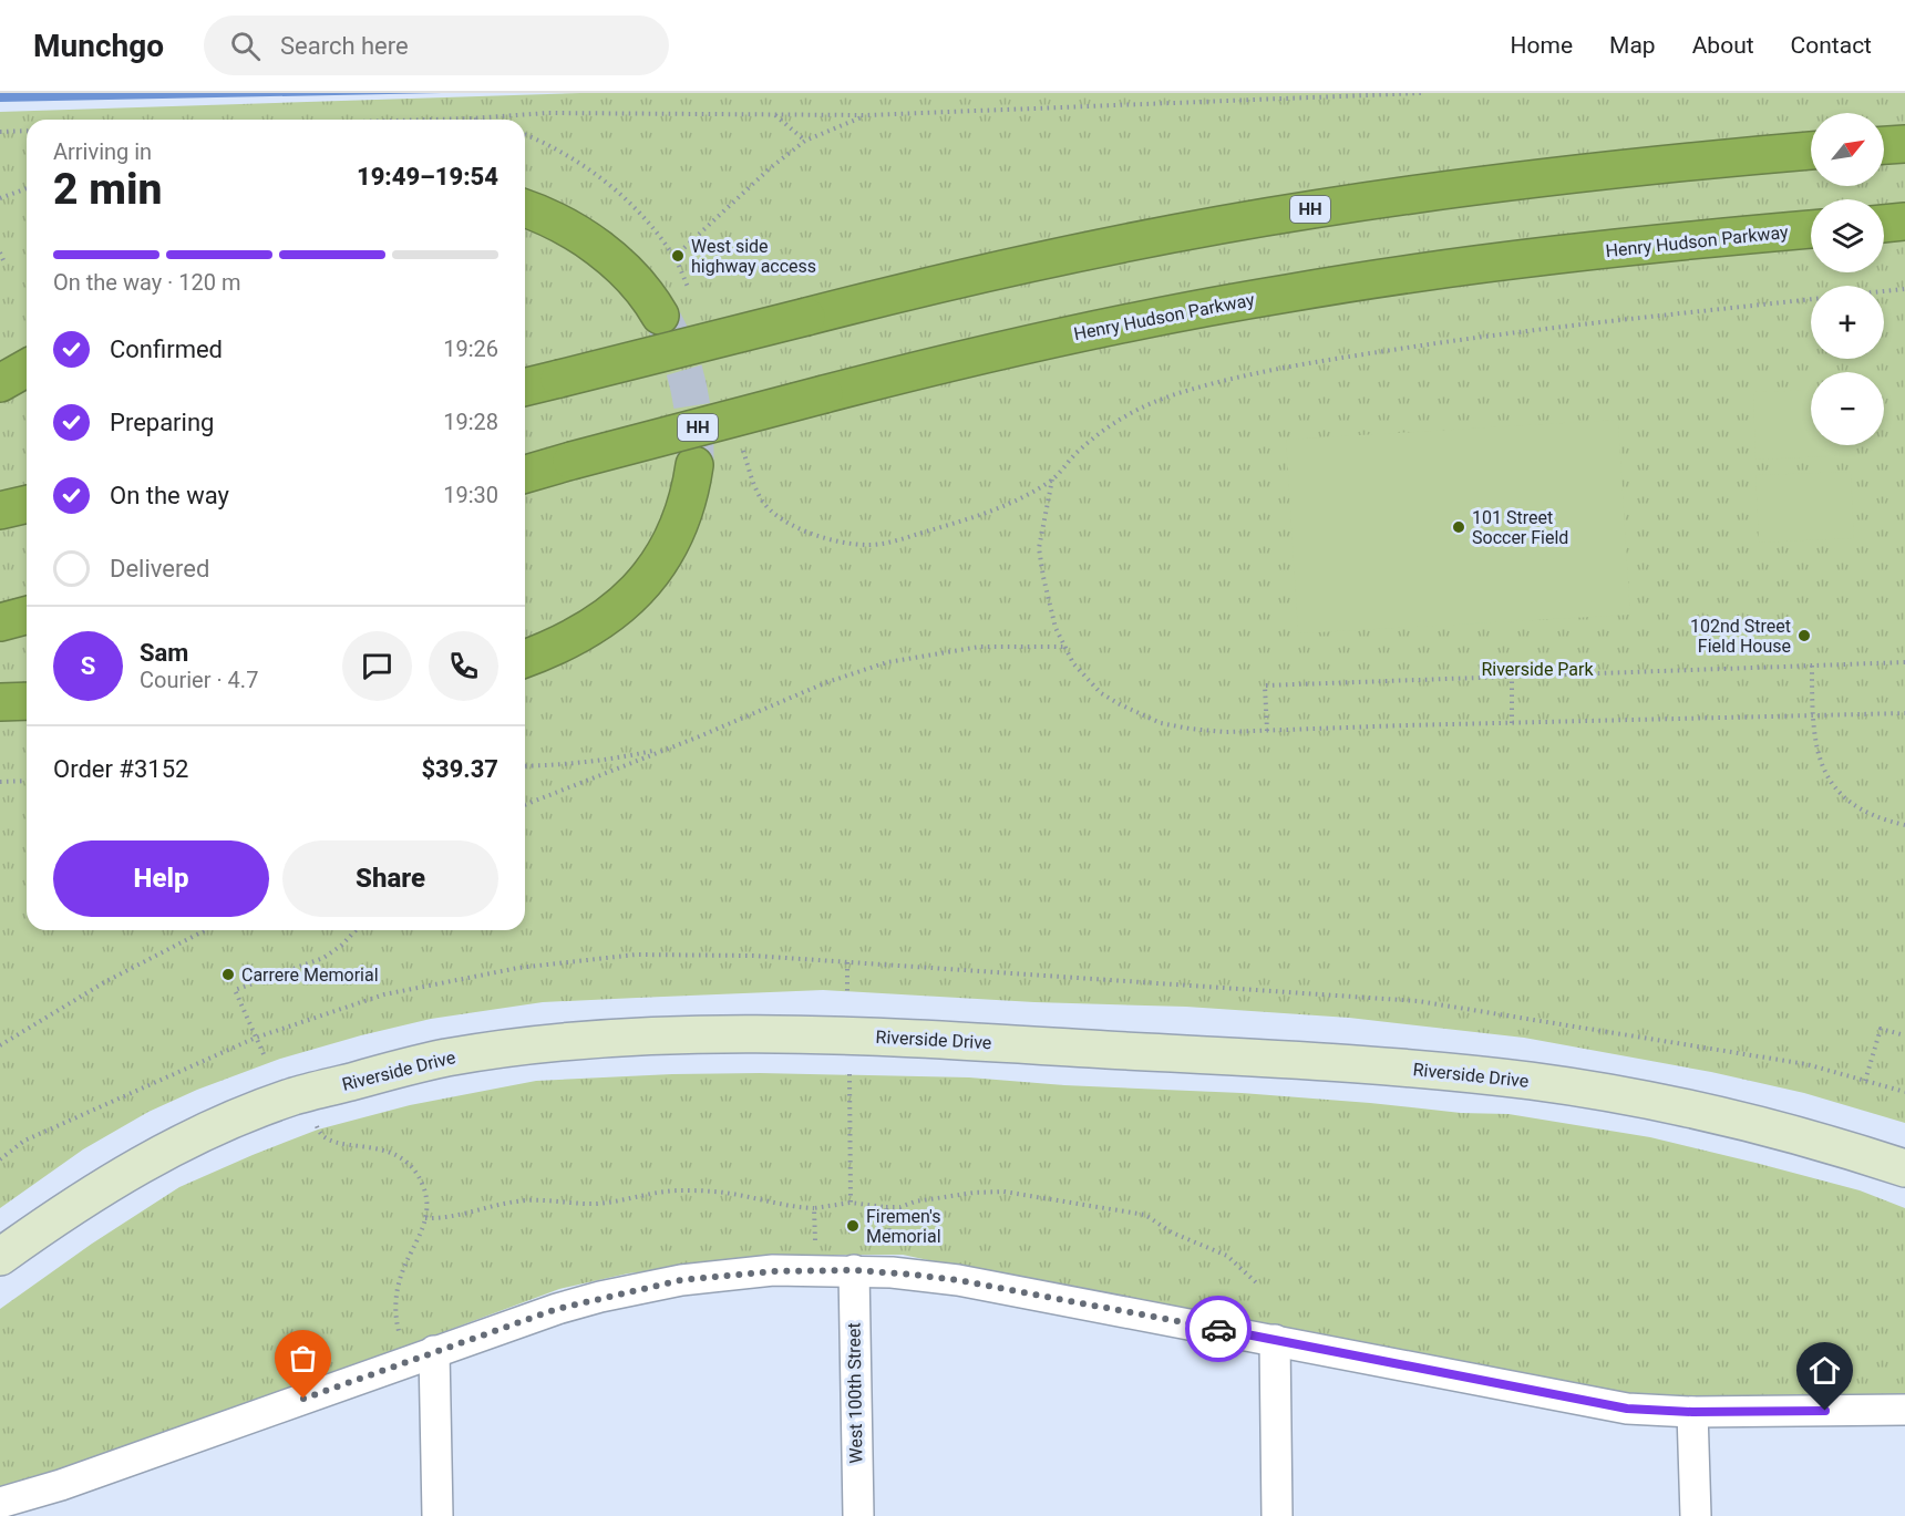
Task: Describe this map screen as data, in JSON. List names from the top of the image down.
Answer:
{
  "streets": {
    "highway": ["HH", "Henry Hudson Parkway"],
    "main road": ["Riverside Drive"],
    "street": ["West 100th Street"]
  },
  "parks": ["Riverside Park"],
  "places": [
    "West side highway access",
    "101 Street Soccer Field",
    "102nd Street Field House",
    "Carrere Memorial",
    "Firemen's Memorial"
  ],
  "north": "top right",
  "page": {
    "header": "Munchgo",
    "search": "Search here",
    "nav": [
      "Home",
      "Map",
      "About",
      "Contact"
    ],
    "map_buttons": ["+", "−"],
    "heading": ["2 min", "Arriving in", "19:49–19:54"],
    "panel": [
      "Sam",
      "Courier · 4.7",
      "Order #3152",
      "$39.37"
    ],
    "bar": "On the way · 120 m",
    "list": [
      ["Confirmed", "19:26"],
      ["Preparing", "19:28"],
      ["On the way", "19:30"],
      "Delivered"
    ],
    "round": "S",
    "buttons": ["Help", "Share"]
  }
}
